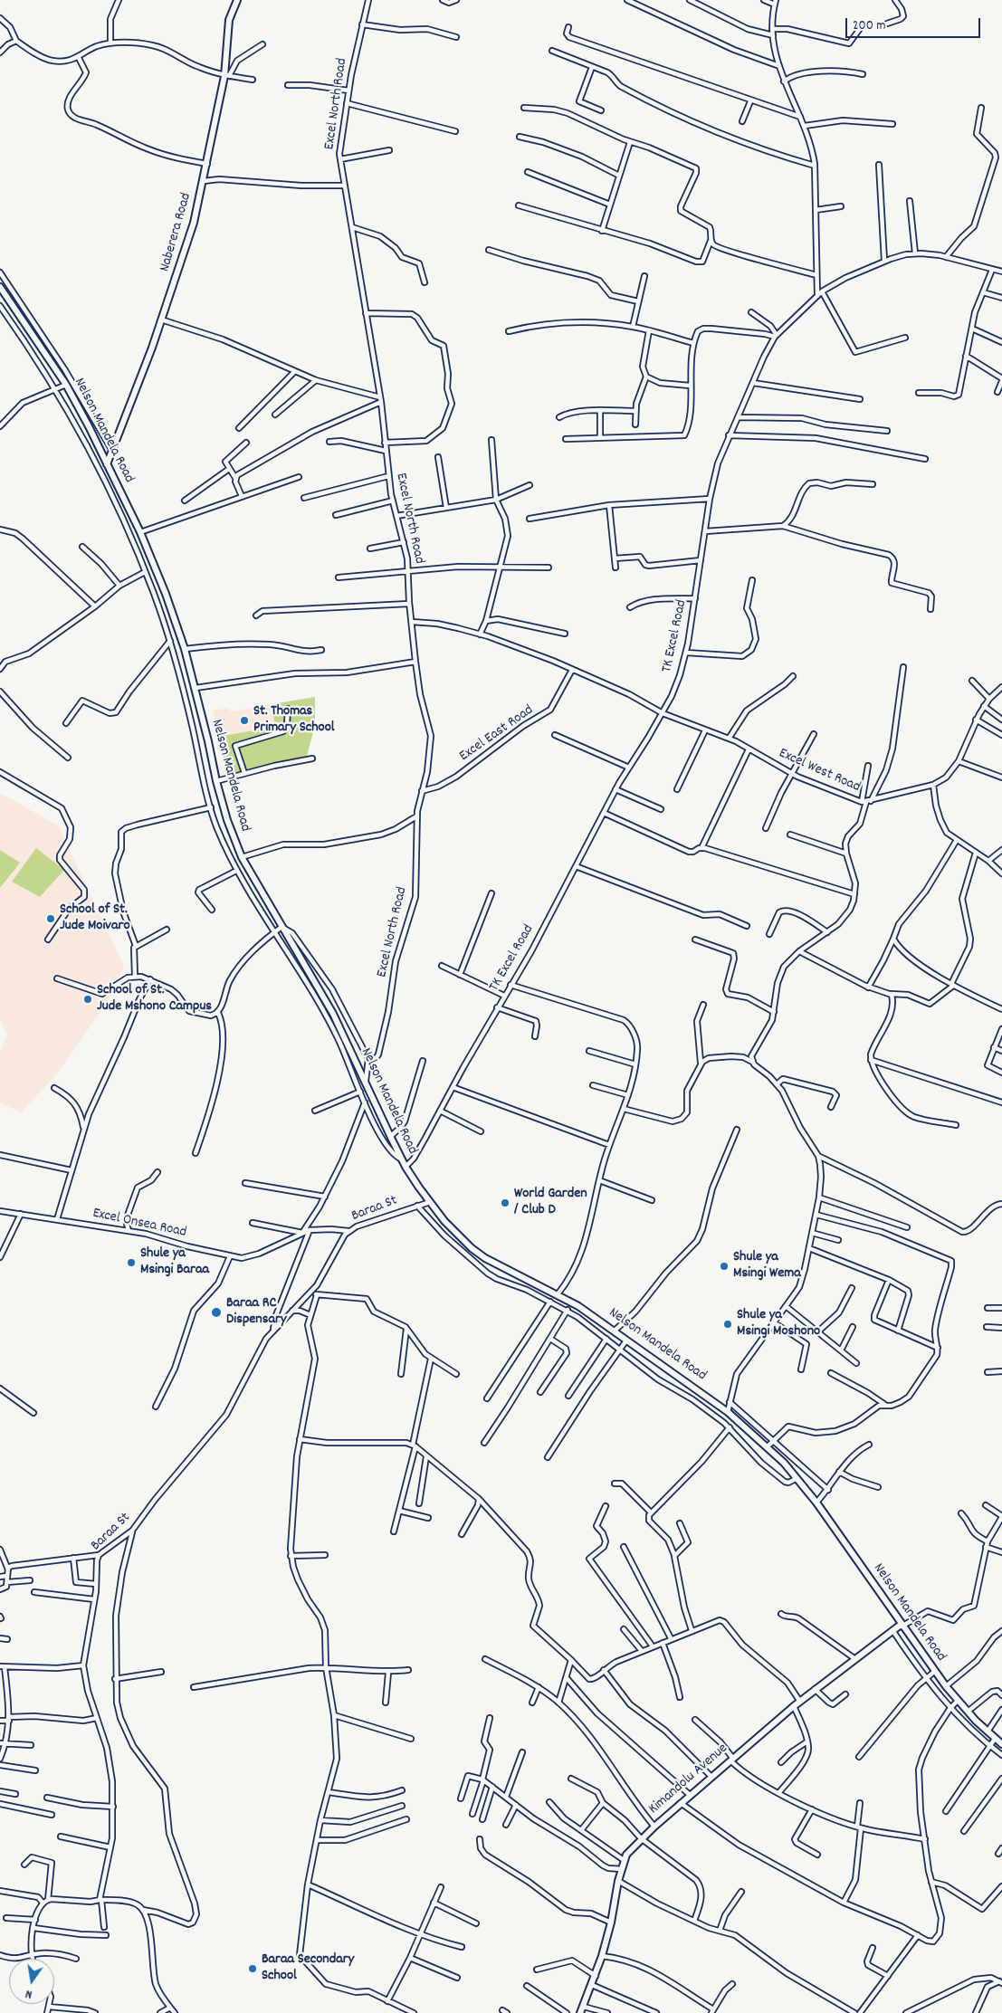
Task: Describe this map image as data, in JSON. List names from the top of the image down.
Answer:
{
  "streets": {
    "main road": ["Naberera Road", "Nelson Mandela Road", "Kimandolu Avenue"],
    "street": [
      "Excel North Road",
      "TK Excel Road",
      "Excel East Road",
      "Excel West Road",
      "Baraa St",
      "Excel Onsea Road"
    ]
  },
  "crossings": [
    ["Excel North Road", "Excel East Road"],
    ["Naberera Road", "Nelson Mandela Road"],
    ["Nelson Mandela Road", "TK Excel Road"],
    ["Nelson Mandela Road", "Baraa St"],
    ["Nelson Mandela Road", "Kimandolu Avenue"],
    ["TK Excel Road", "Excel West Road"],
    ["Baraa St", "Excel Onsea Road"]
  ],
  "places": [
    "St. Thomas Primary School",
    "School of St. Jude Moivaro",
    "School of St. Jude Mshono Campus",
    "World Garden / Club D",
    "Shule ya Msingi Baraa",
    "Shule ya Msingi Wema",
    "Baraa RC Dispensary",
    "Shule ya Msingi Moshono",
    "Baraa Secondary School"
  ],
  "scale_bar": "200 m",
  "north": "bottom"
}
